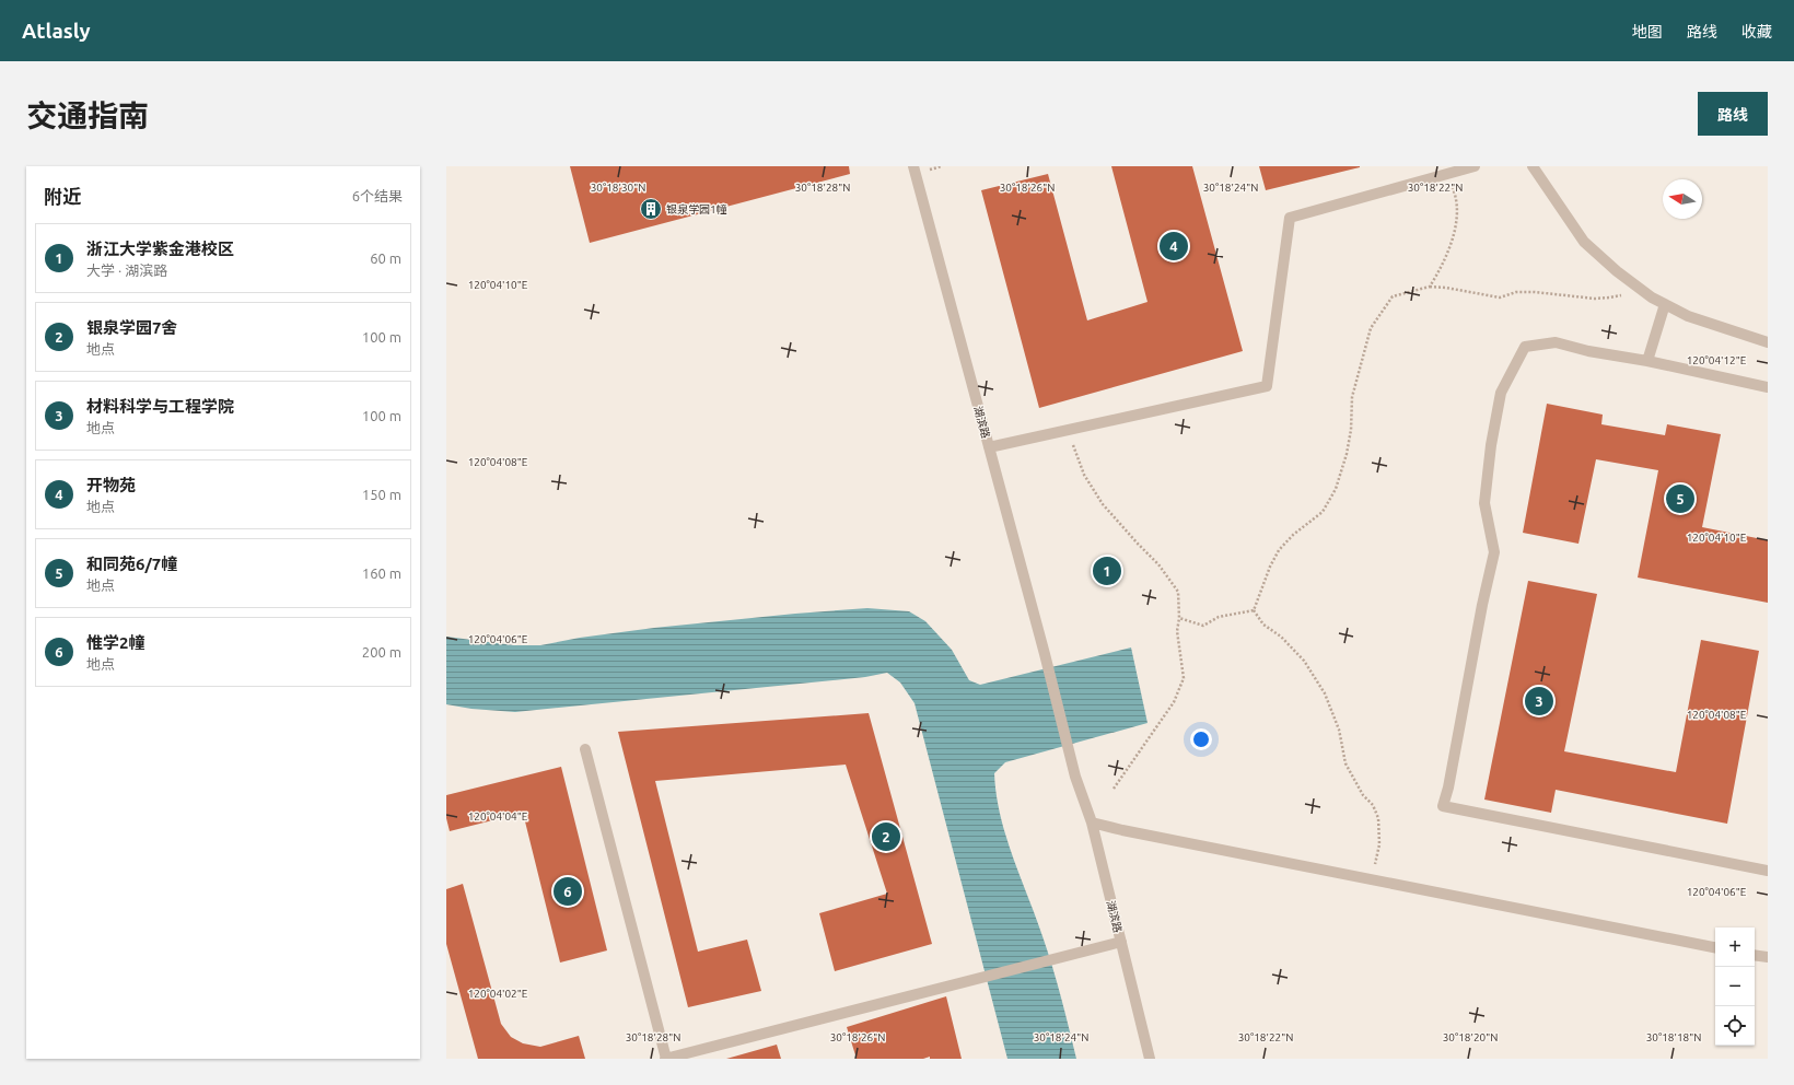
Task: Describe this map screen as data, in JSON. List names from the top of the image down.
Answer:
{
  "streets": {
    "street": ["湖滨路"]
  },
  "places": {
    "building": ["银泉学园1幢"]
  },
  "north": "left",
  "page": {
    "header": "Atlasly",
    "nav": ["地图", "路线", "收藏"],
    "title": "交通指南",
    "buttons": "路线",
    "heading": ["附近", "6个结果"],
    "list": [
      {
        "mark": "1",
        "name": "浙江大学紫金港校区",
        "note": "大学 · 湖滨路",
        "value": "60 m"
      },
      {
        "mark": "2",
        "name": "银泉学园7舍",
        "note": "地点",
        "value": "100 m"
      },
      {
        "mark": "3",
        "name": "材料科学与工程学院",
        "note": "地点",
        "value": "100 m"
      },
      {
        "mark": "4",
        "name": "开物苑",
        "note": "地点",
        "value": "150 m"
      },
      {
        "mark": "5",
        "name": "和同苑6/7幢",
        "note": "地点",
        "value": "160 m"
      },
      {
        "mark": "6",
        "name": "惟学2幢",
        "note": "地点",
        "value": "200 m"
      }
    ],
    "pins": [
      "4",
      "5",
      "1",
      "3",
      "2",
      "6"
    ],
    "map_buttons": ["+", "−"]
  },
  "coordinates": [
    "30°18'30\"N",
    "30°18'28\"N",
    "30°18'26\"N",
    "30°18'24\"N",
    "30°18'22\"N",
    "120°04'10\"E",
    "120°04'12\"E",
    "120°04'08\"E",
    "120°04'06\"E",
    "120°04'04\"E",
    "120°04'02\"E",
    "30°18'20\"N",
    "30°18'18\"N"
  ]
}
